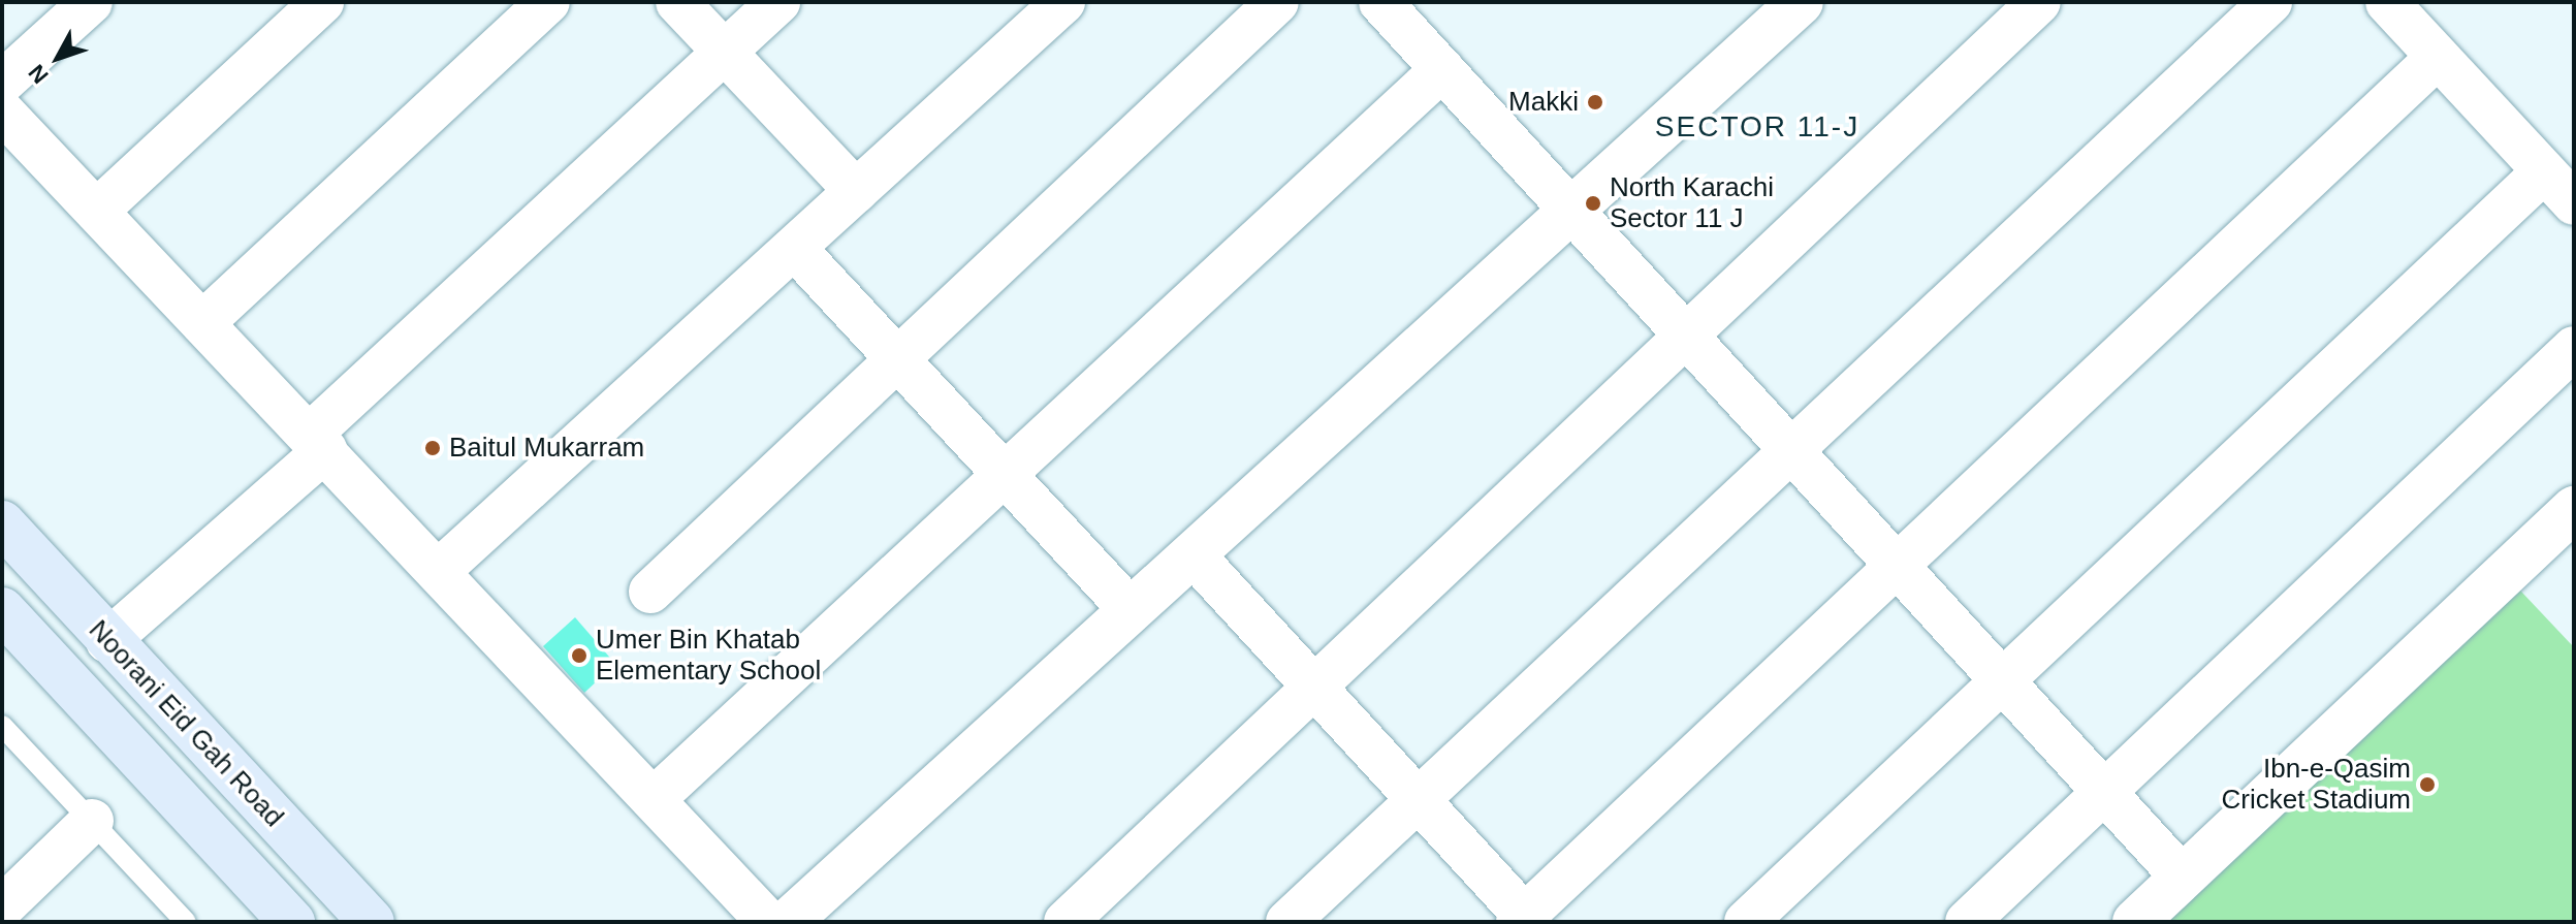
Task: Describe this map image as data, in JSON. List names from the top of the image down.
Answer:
{
  "streets": {
    "main road": ["Noorani Eid Gah Road"]
  },
  "districts": ["SECTOR 11-J"],
  "places": [
    "Makki",
    "North Karachi Sector 11 J",
    "Baitul Mukarram",
    "Umer Bin Khatab Elementary School",
    "Ibn-e-Qasim Cricket Stadium"
  ],
  "north": "bottom left"
}
